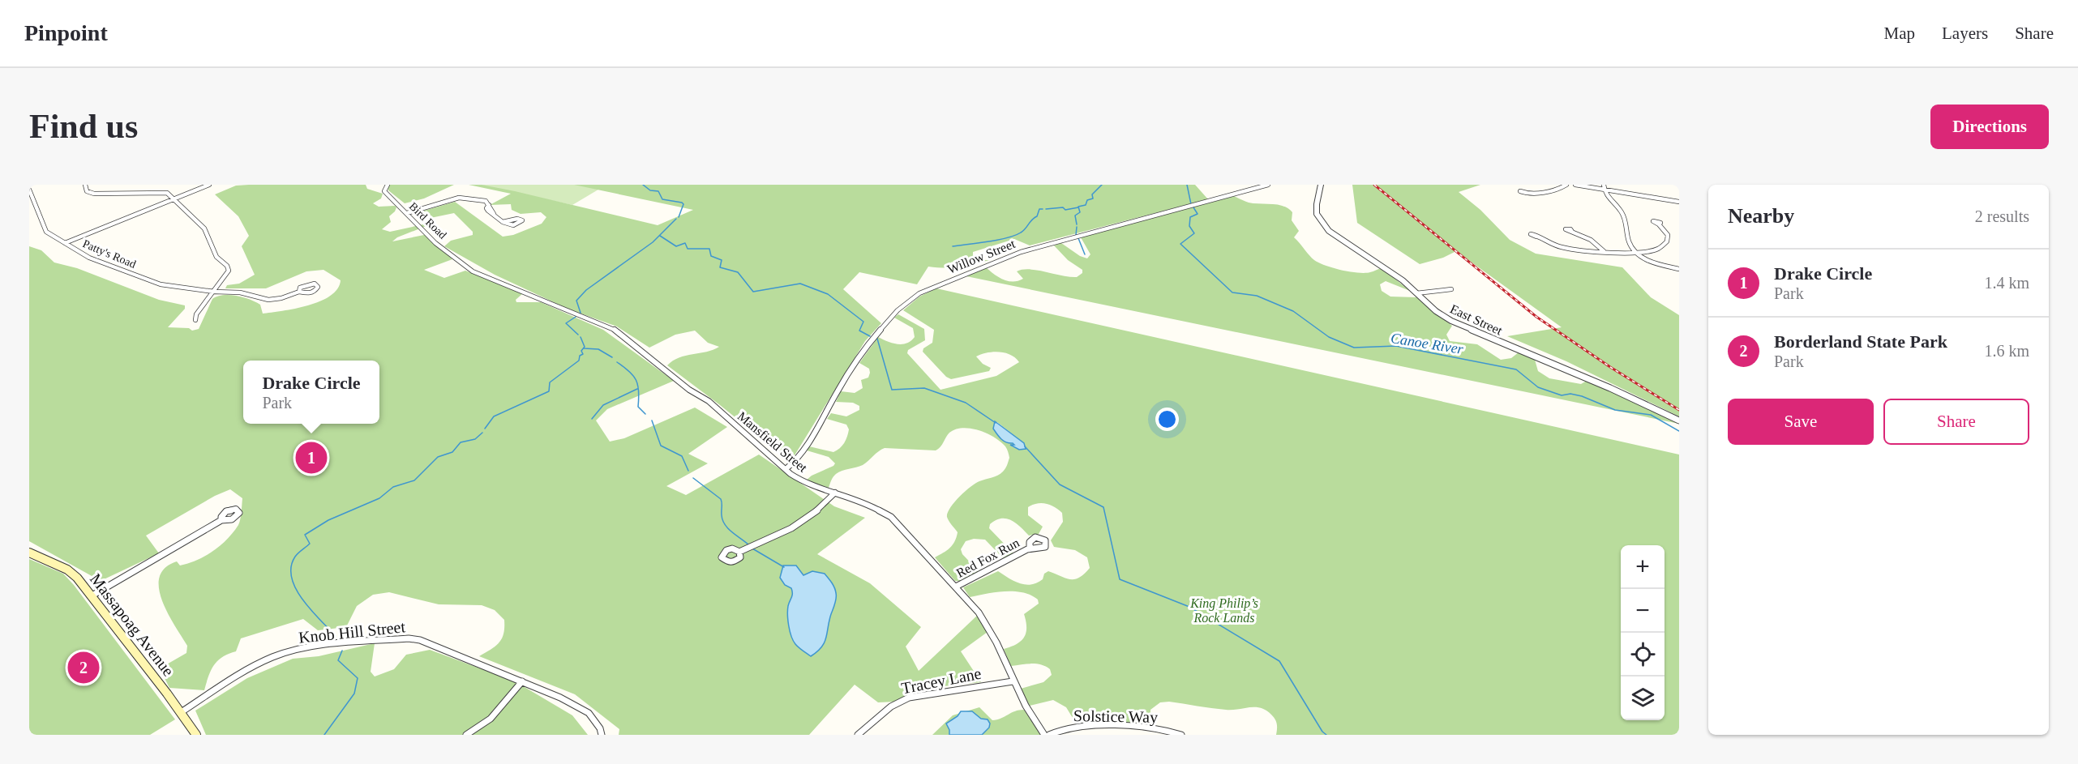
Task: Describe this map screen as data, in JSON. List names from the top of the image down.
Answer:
{
  "streets": {
    "main road": ["Massapoag Avenue"],
    "street": [
      "Bird Road",
      "Patty's Road",
      "Willow Street",
      "East Street",
      "Mansfield Street",
      "Red Fox Run",
      "Knob Hill Street",
      "Tracey Lane",
      "Solstice Way"
    ]
  },
  "crossings": [
    ["Bird Road", "Mansfield Street"],
    ["Willow Street", "Mansfield Street"],
    ["Mansfield Street", "Red Fox Run"],
    ["Mansfield Street", "Tracey Lane"],
    ["Massapoag Avenue", "Knob Hill Street"]
  ],
  "water": ["Canoe River"],
  "parks": ["King Philip’s Rock Lands"],
  "page": {
    "header": "Pinpoint",
    "nav": ["Map", "Layers", "Share"],
    "buttons": [
      "Directions",
      ["Save", "Share"]
    ],
    "title": "Find us",
    "heading": ["Nearby", "2 results"],
    "list": [
      {
        "mark": "1",
        "name": "Drake Circle",
        "note": "Park",
        "value": "1.4 km"
      },
      {
        "mark": "2",
        "name": "Borderland State Park",
        "note": "Park",
        "value": "1.6 km"
      }
    ],
    "popup": ["Drake Circle", "Park"],
    "pins": ["1", "2"],
    "map_buttons": ["+", "−"]
  }
}
